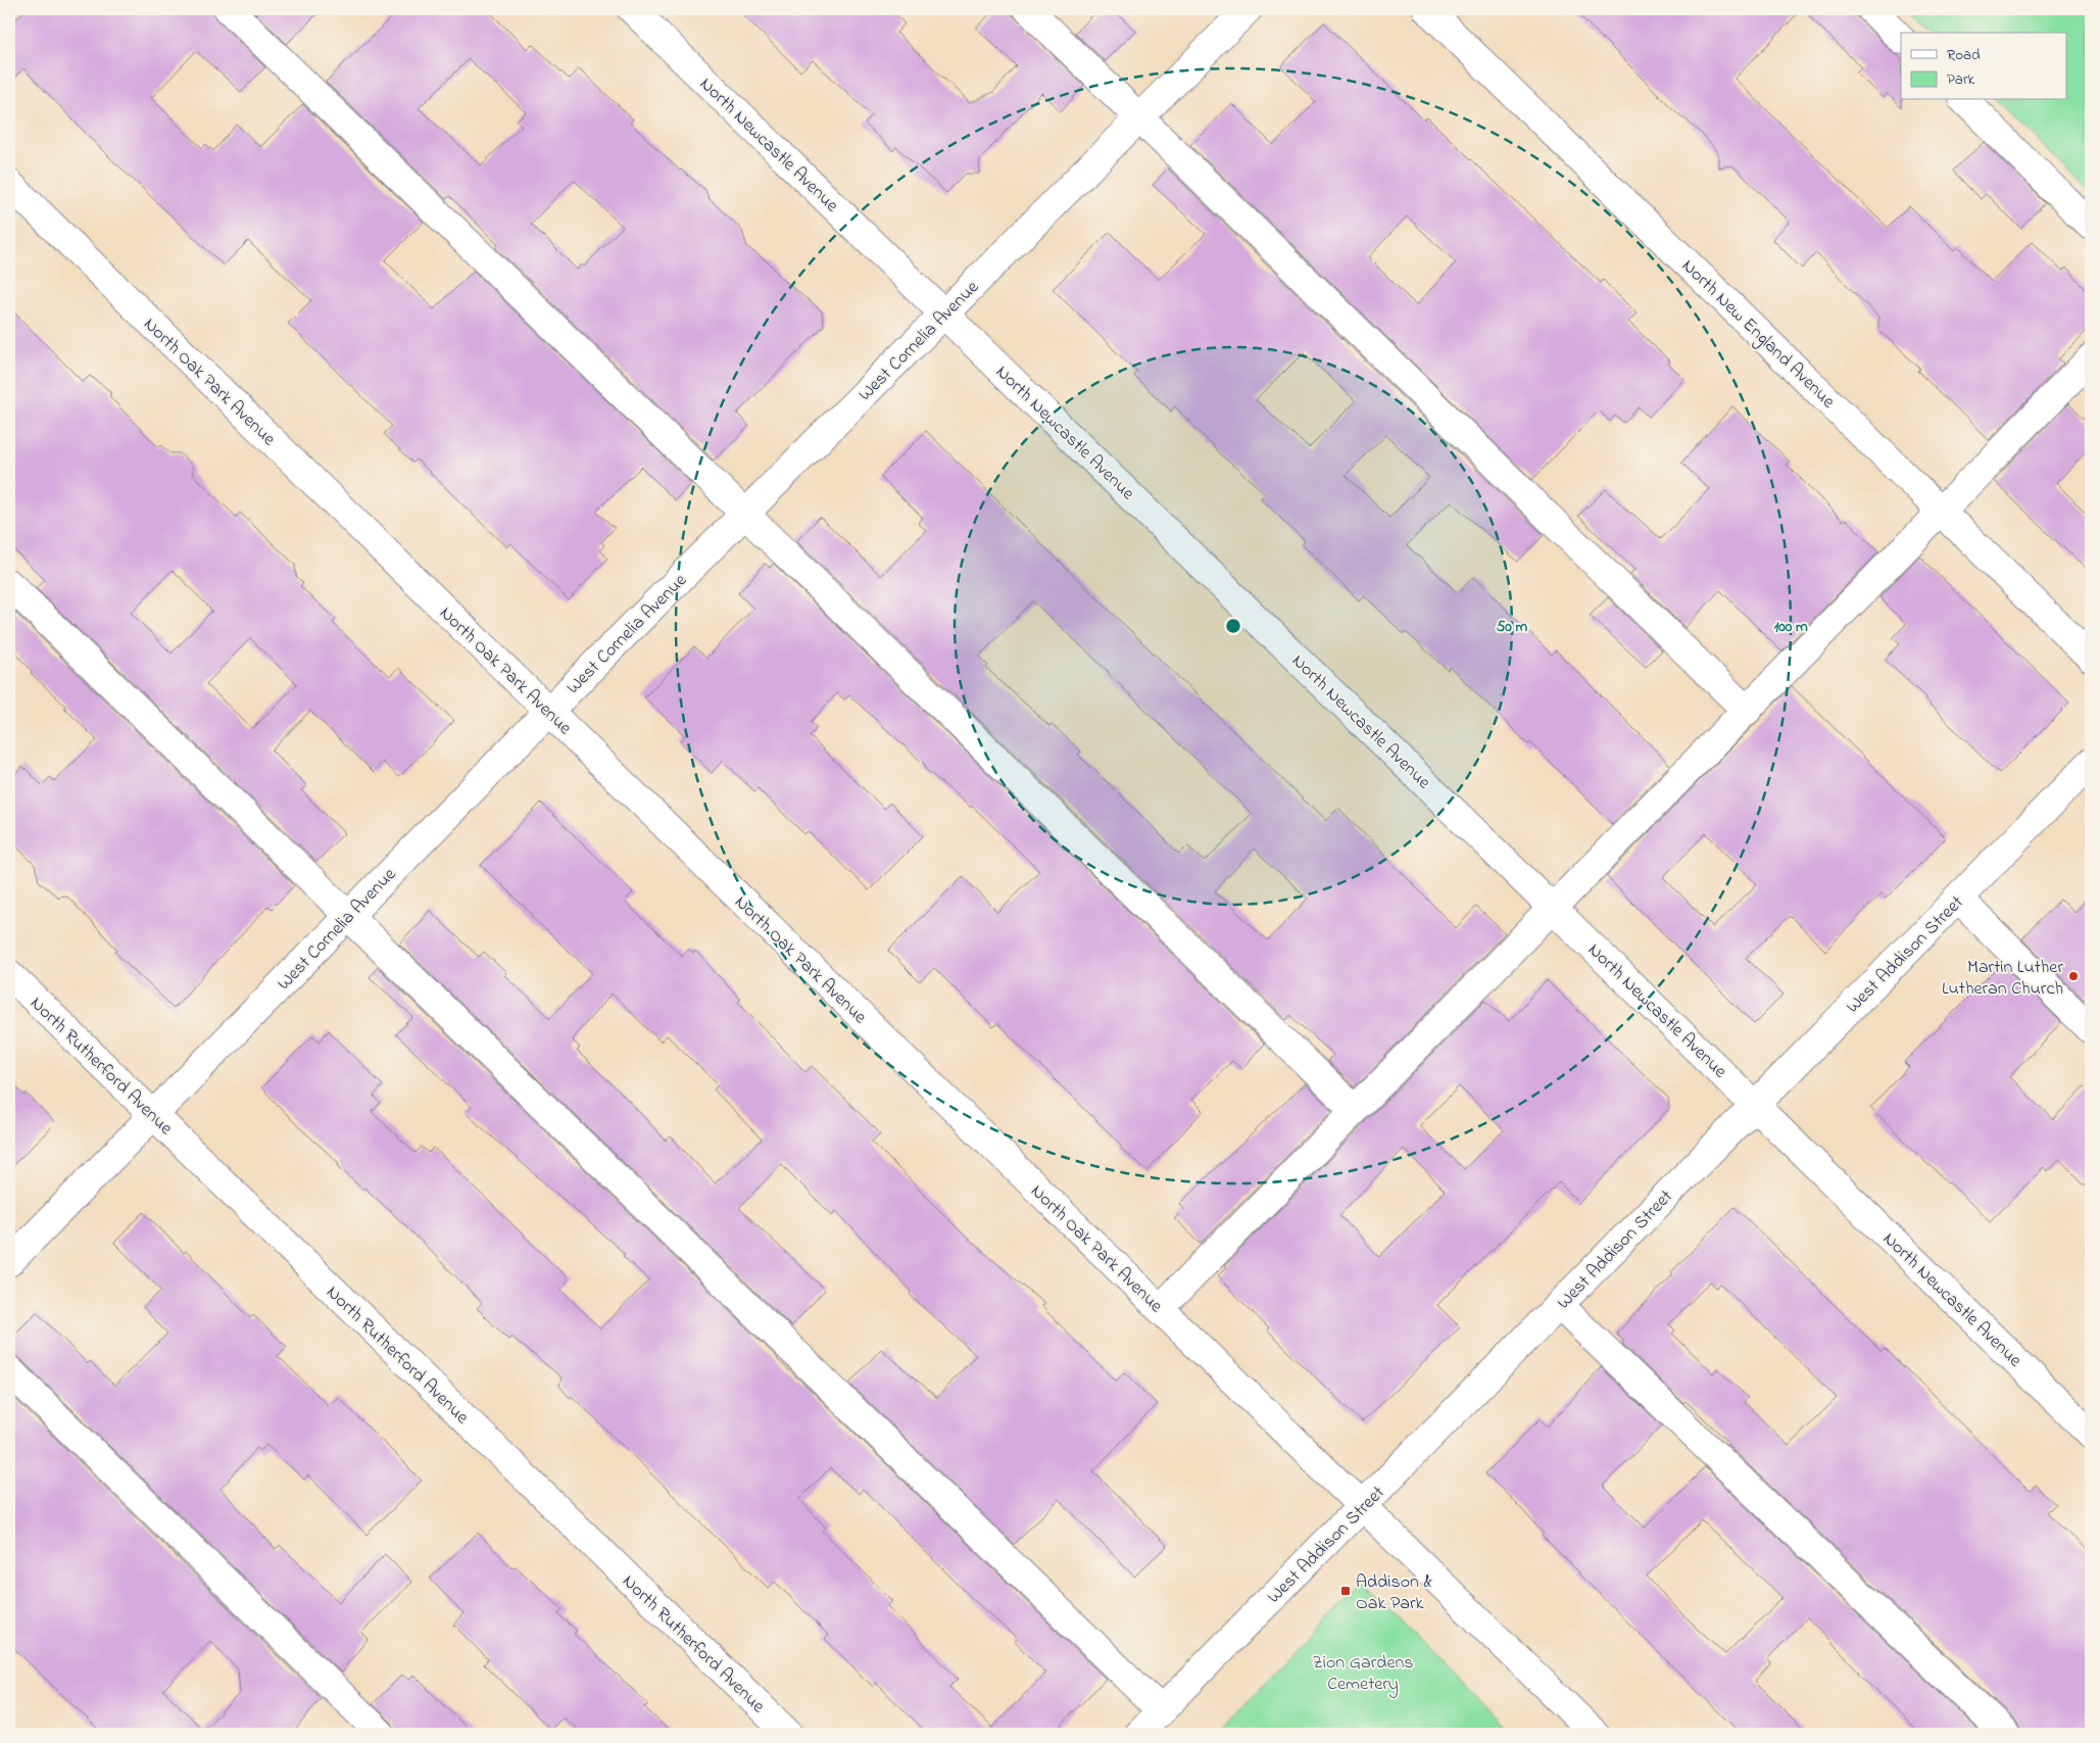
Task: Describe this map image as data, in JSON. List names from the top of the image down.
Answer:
{
  "streets": {
    "street": [
      "North Newcastle Avenue",
      "North New England Avenue",
      "West Cornelia Avenue",
      "North Oak Park Avenue",
      "West Addison Street",
      "North Rutherford Avenue"
    ]
  },
  "crossings": [
    ["North Newcastle Avenue", "West Cornelia Avenue"],
    ["North Newcastle Avenue", "West Addison Street"],
    ["West Cornelia Avenue", "North Oak Park Avenue"],
    ["West Cornelia Avenue", "North Rutherford Avenue"],
    ["North Oak Park Avenue", "West Addison Street"]
  ],
  "parks": ["Zion Gardens Cemetery"],
  "places": {
    "other": ["Martin Luther Lutheran Church"],
    "transit": ["Addison & Oak Park"]
  },
  "legend": ["Road", "Park"],
  "rings": ["50 m", "100 m"]
}
